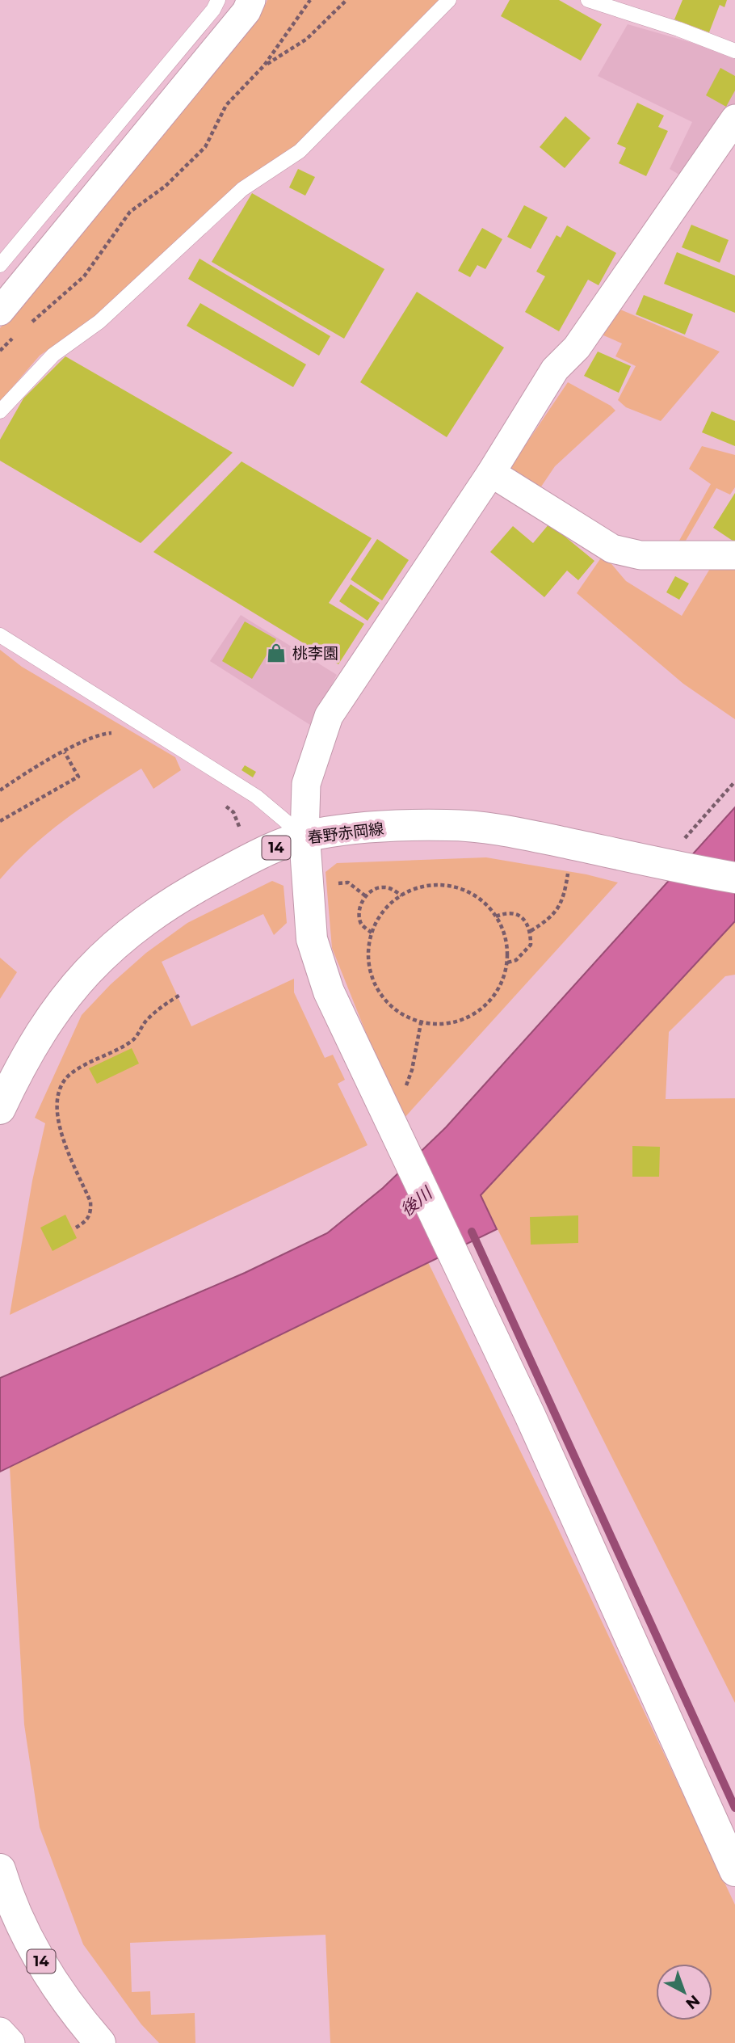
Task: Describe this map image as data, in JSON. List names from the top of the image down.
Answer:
{
  "streets": {
    "street": ["春野赤岡線", "14"]
  },
  "water": ["後川"],
  "places": {
    "shop": ["桃李園"]
  },
  "north": "bottom right"
}
